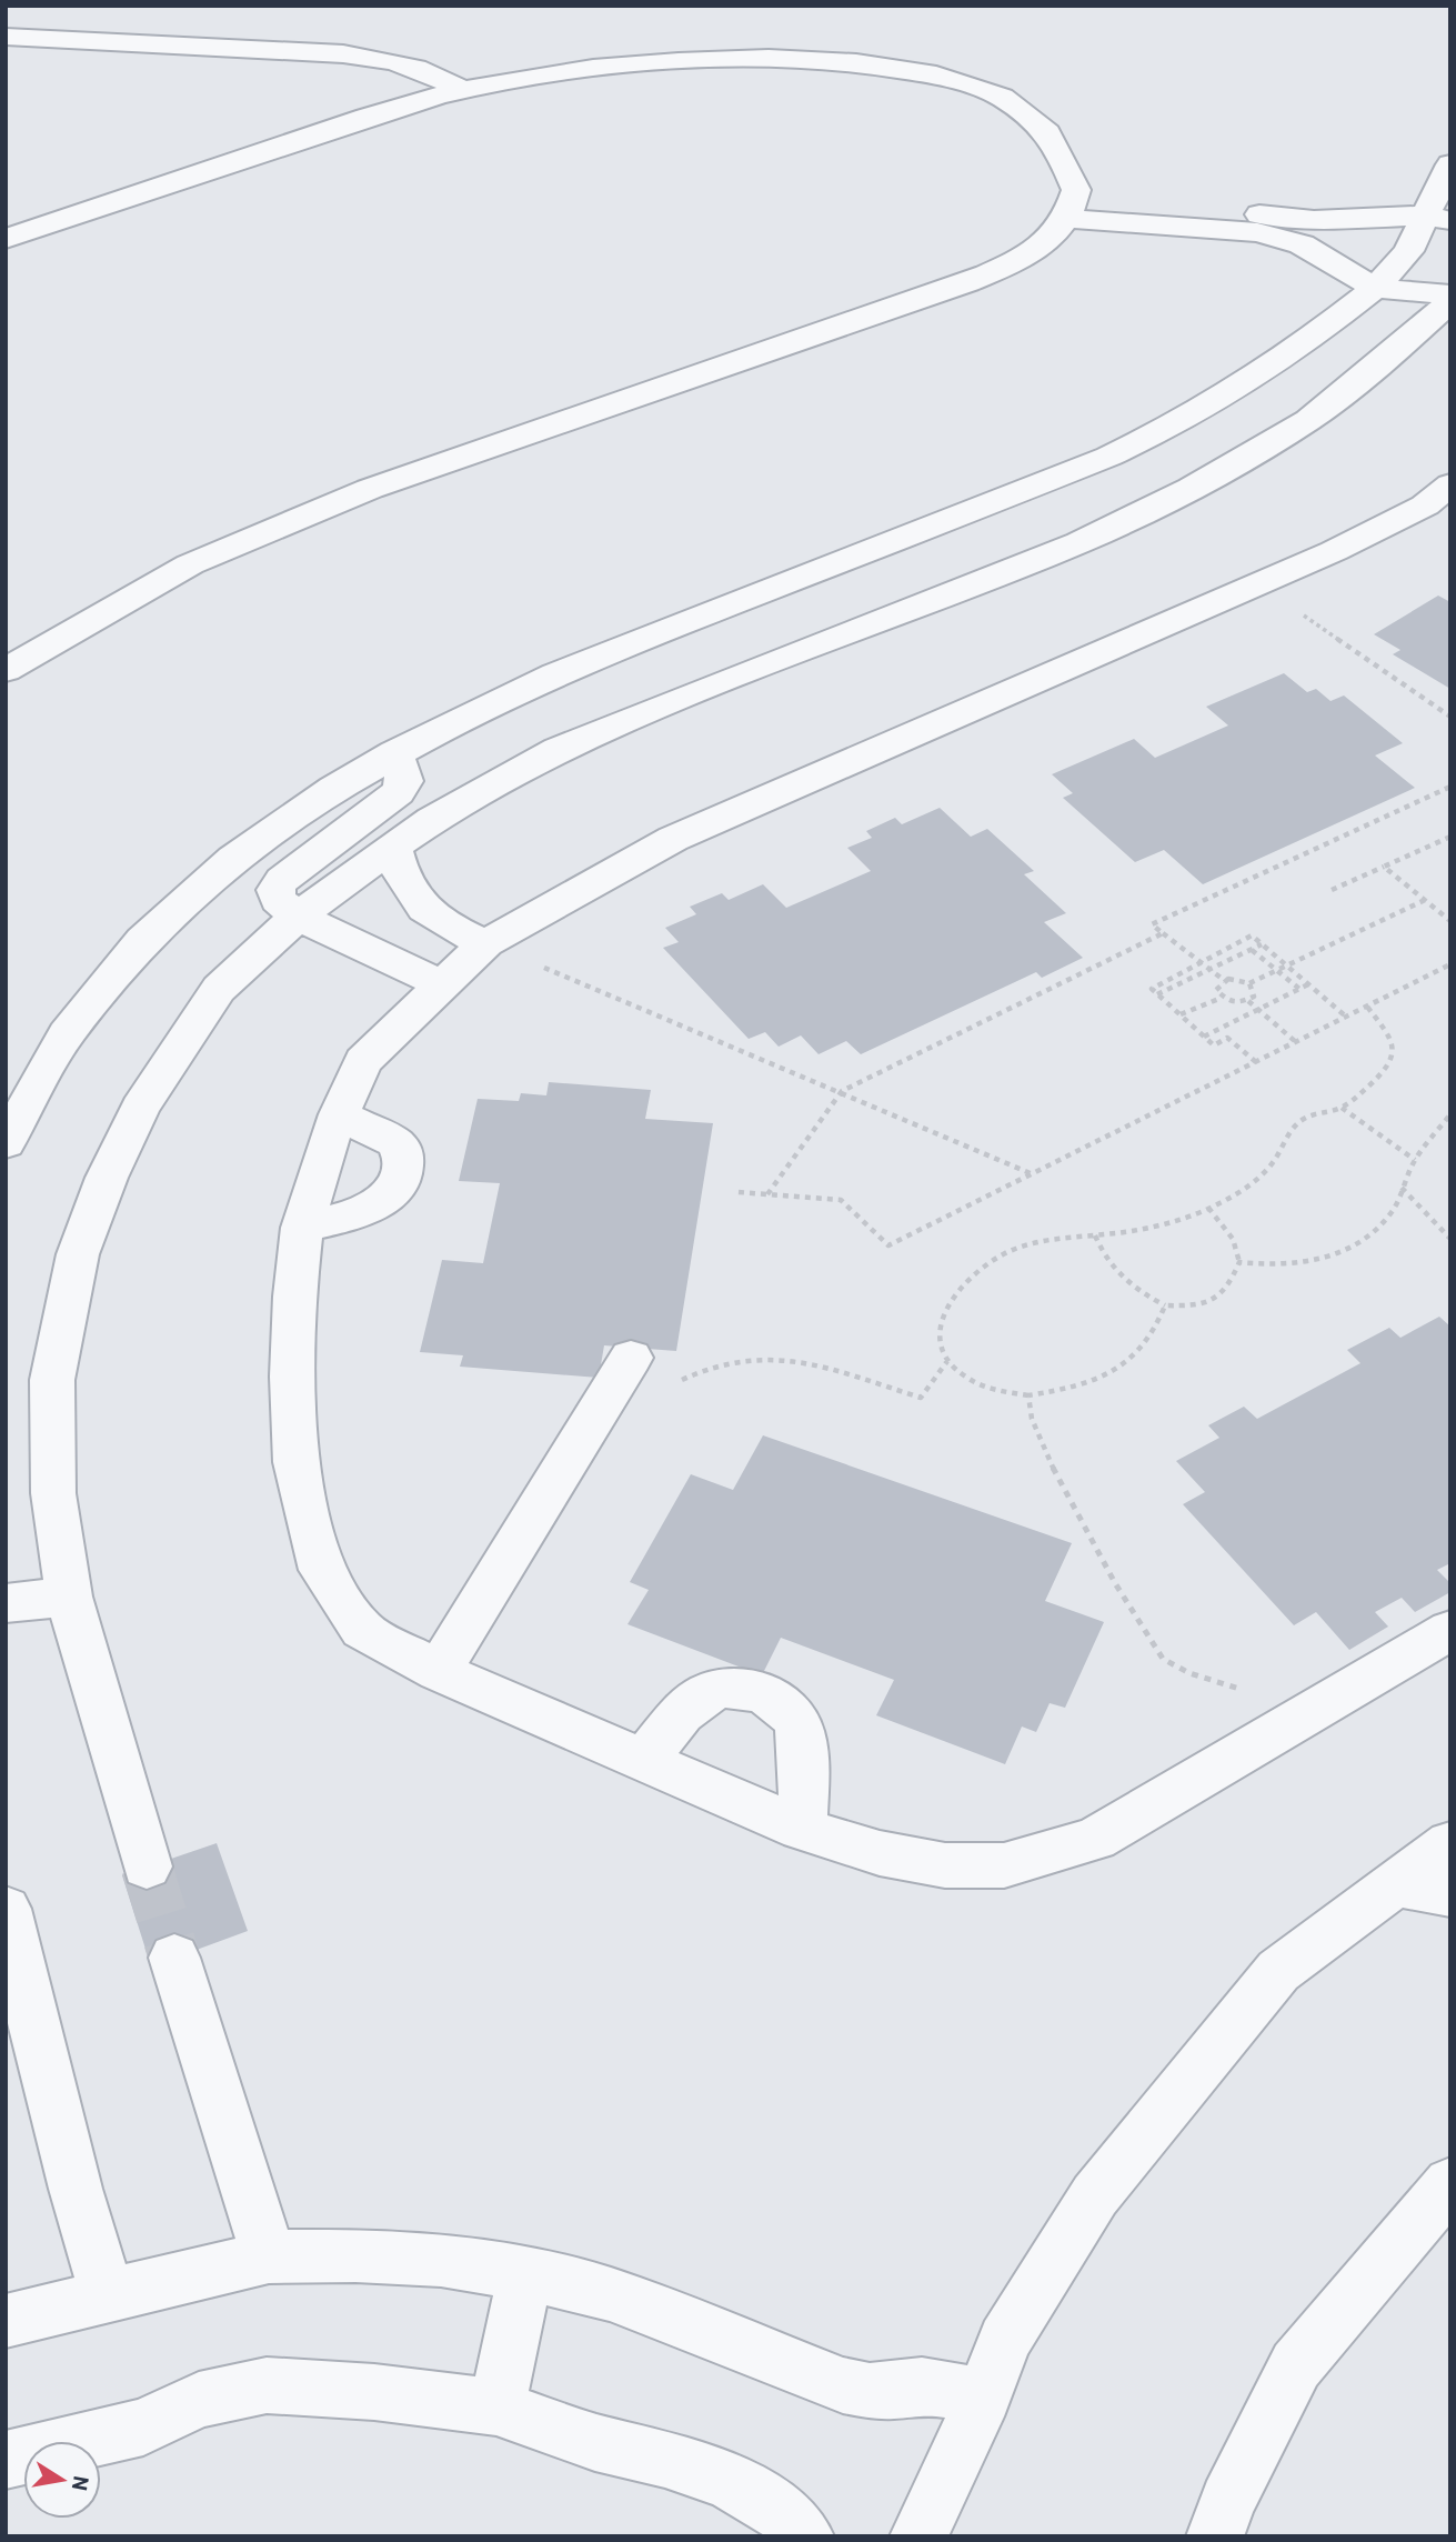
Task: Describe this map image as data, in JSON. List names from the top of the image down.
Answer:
{
  "north": "right"
}
